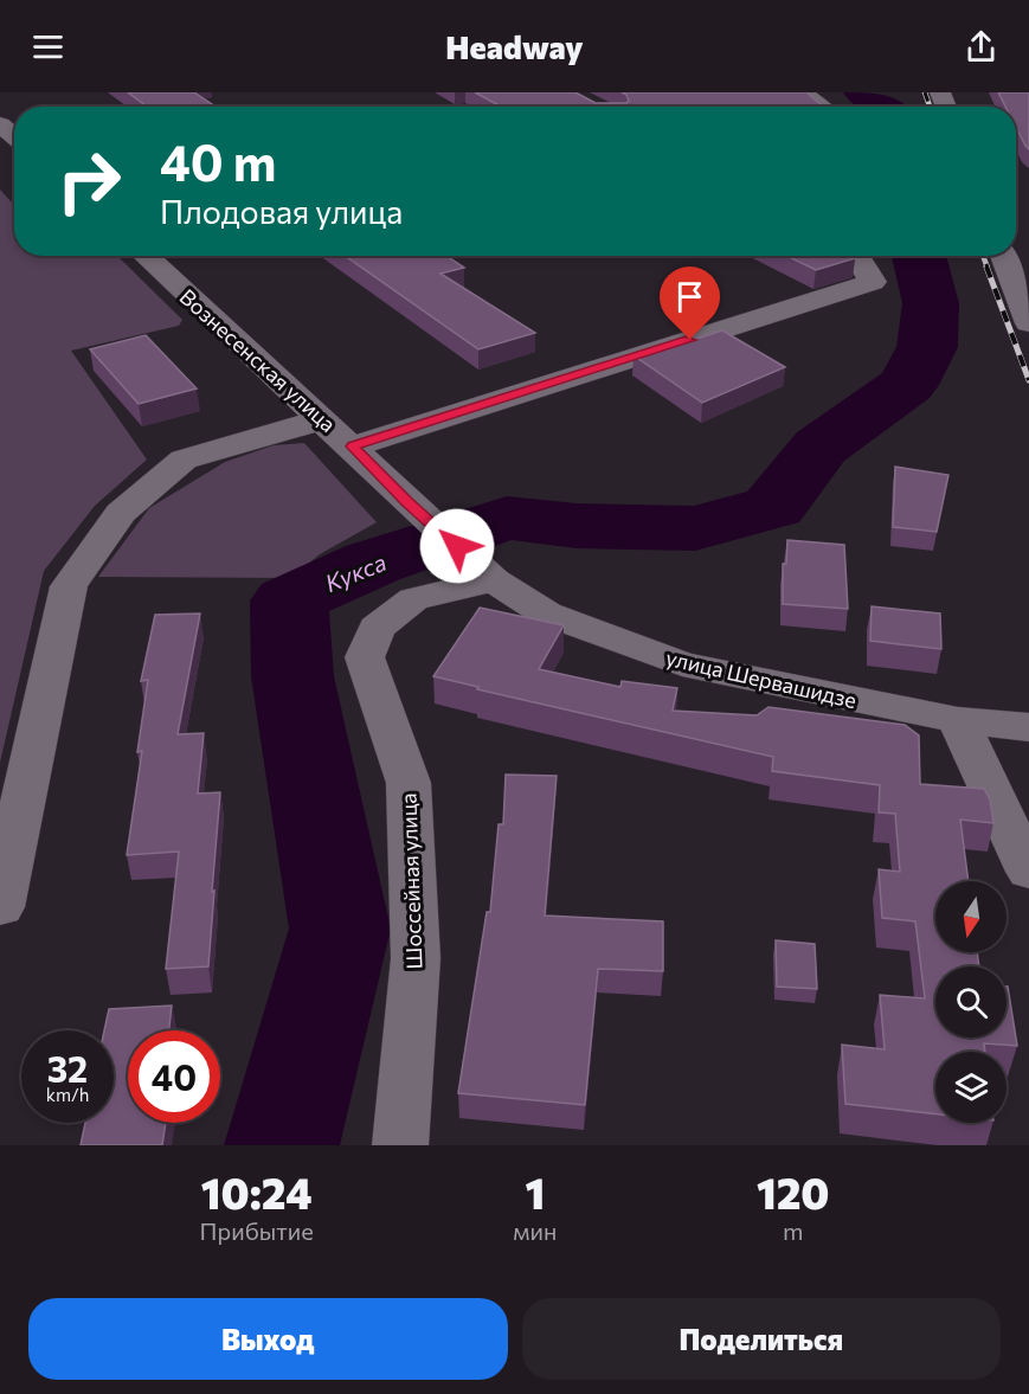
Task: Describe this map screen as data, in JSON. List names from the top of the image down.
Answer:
{
  "streets": {
    "street": ["Вознесенская улица", "улица Шервашидзе", "Шоссейная улица"]
  },
  "crossings": [
    ["Вознесенская улица", "улица Шервашидзе"],
    ["Вознесенская улица", "Шоссейная улица"],
    ["улица Шервашидзе", "Шоссейная улица"]
  ],
  "water": ["Кукса"],
  "north": "bottom",
  "page": {
    "header": "Headway",
    "turn": ["40 m", "Плодовая улица"],
    "speed": "32 km/h",
    "limit": "40",
    "eta": [
      "10:24",
      "Прибытие",
      "1",
      "мин",
      "120",
      "m"
    ],
    "buttons": ["Выход", "Поделиться"]
  }
}
